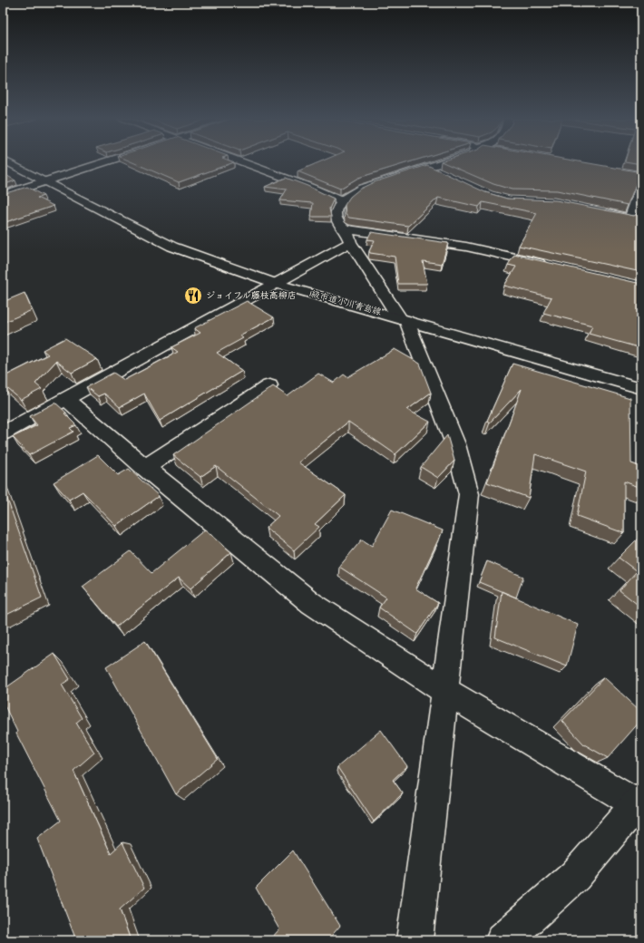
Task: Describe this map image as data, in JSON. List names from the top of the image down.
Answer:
{
  "streets": {
    "street": ["1級市道小川青島線"]
  },
  "places": {
    "restaurant": ["ジョイフル藤枝高柳店"]
  }
}
